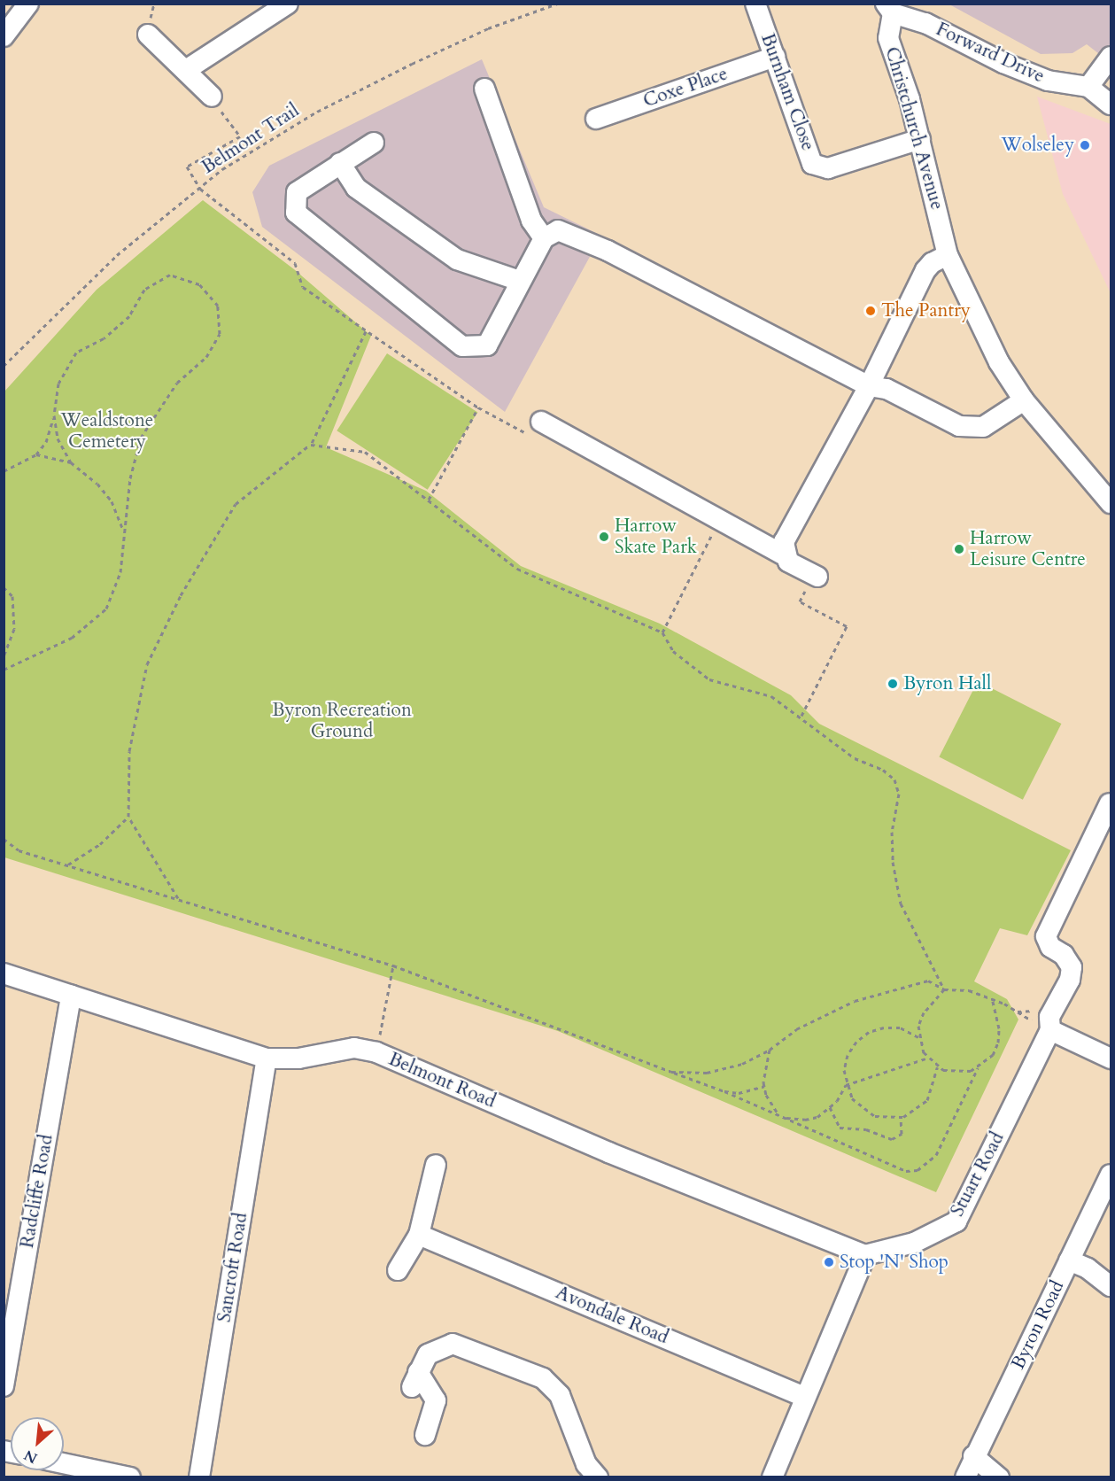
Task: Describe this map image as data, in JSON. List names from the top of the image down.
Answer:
{
  "streets": {
    "street": [
      "Forward Drive",
      "Coxe Place",
      "Burnham Close",
      "Christchurch Avenue",
      "Belmont Road",
      "Stuart Road",
      "Radcliffe Road",
      "Sancroft Road",
      "Avondale Road",
      "Byron Road"
    ],
    "path": ["Belmont Trail"]
  },
  "crossings": [
    ["Forward Drive", "Christchurch Avenue"],
    ["Coxe Place", "Burnham Close"],
    ["Burnham Close", "Christchurch Avenue"],
    ["Belmont Road", "Stuart Road"],
    ["Belmont Road", "Radcliffe Road"],
    ["Belmont Road", "Sancroft Road"]
  ],
  "parks": ["Wealdstone Cemetery", "Byron Recreation Ground"],
  "places": [
    "Wolseley",
    "The Pantry",
    "Harrow Skate Park",
    "Harrow Leisure Centre",
    "Byron Hall",
    "Stop 'N' Shop"
  ],
  "north": "bottom left"
}
